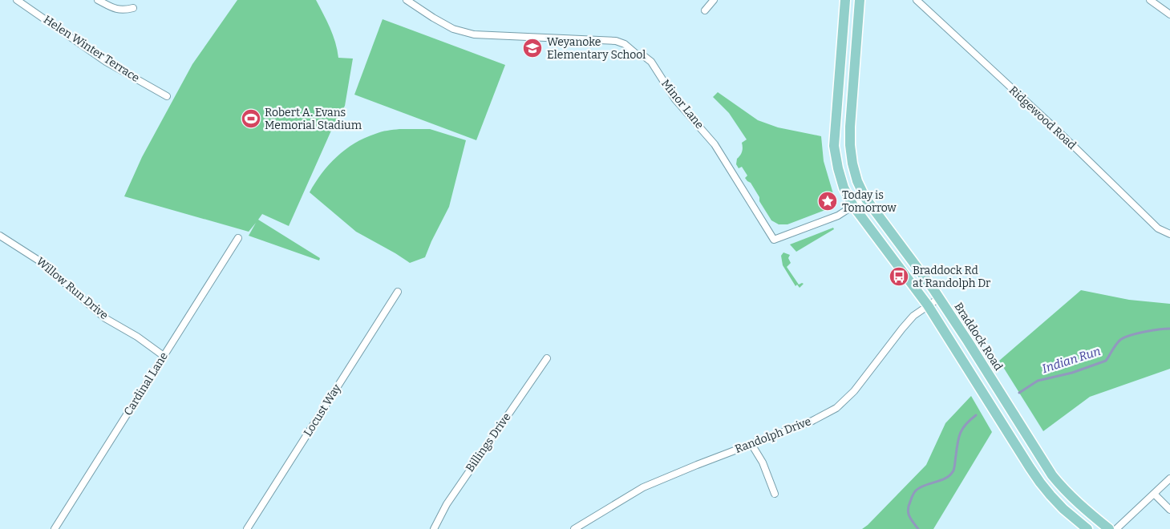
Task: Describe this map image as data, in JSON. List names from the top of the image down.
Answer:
{
  "streets": {
    "main road": ["Braddock Road"],
    "street": [
      "Helen Winter Terrace",
      "Minor Lane",
      "Ridgewood Road",
      "Willow Run Drive",
      "Cardinal Lane",
      "Locust Way",
      "Randolph Drive",
      "Billings Drive"
    ]
  },
  "crossings": [
    ["Minor Lane", "Braddock Road"],
    ["Willow Run Drive", "Cardinal Lane"],
    ["Braddock Road", "Randolph Drive"]
  ],
  "water": ["Indian Run"],
  "places": {
    "school or university": ["Weyanoke Elementary School"],
    "sports": ["Robert A. Evans Memorial Stadium"],
    "place": ["Today is Tomorrow"],
    "bus stop": ["Braddock Rd at Randolph Dr"]
  }
}
